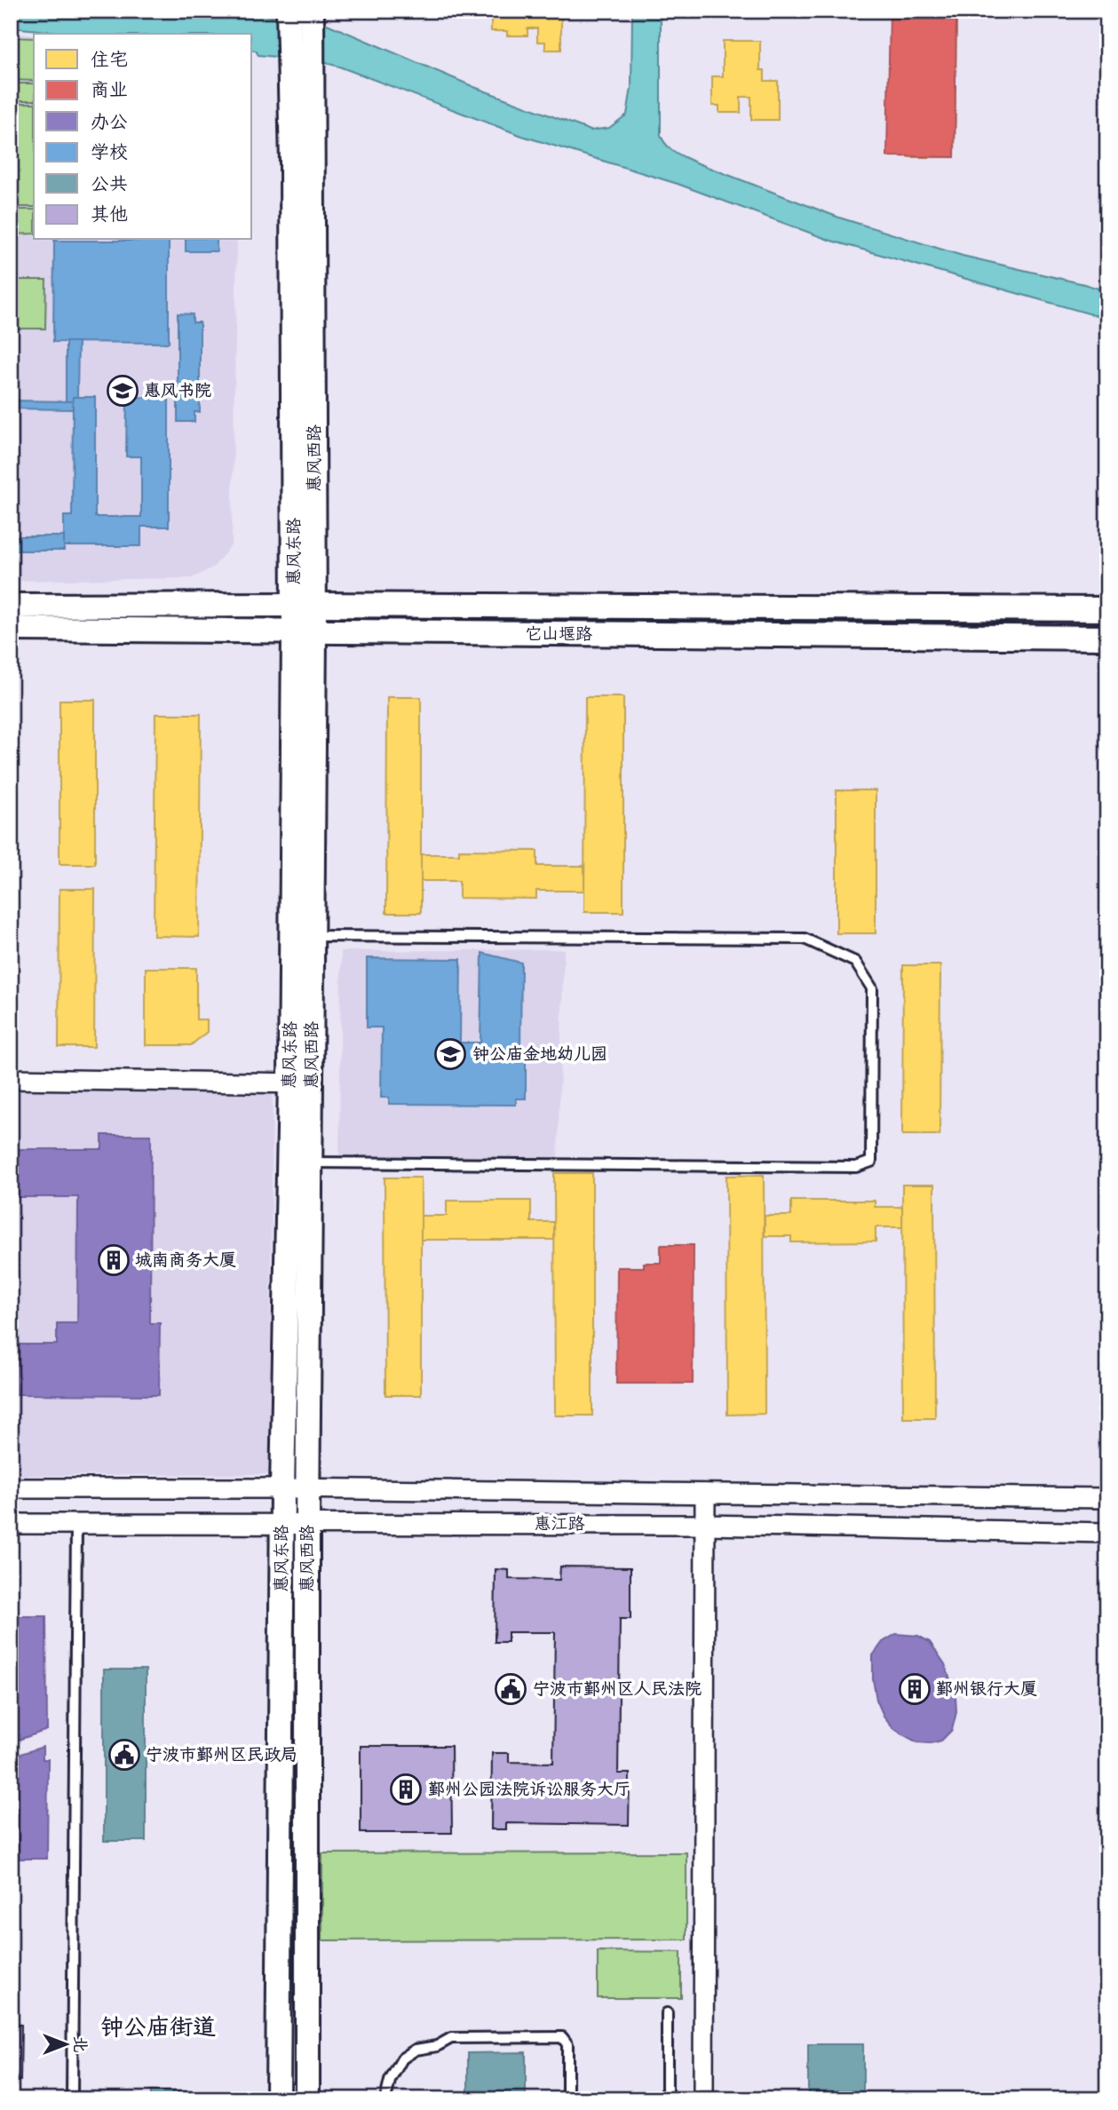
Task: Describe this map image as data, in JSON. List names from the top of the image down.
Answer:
{
  "streets": {
    "street": [
      "惠风西路",
      "惠风东路",
      "它山堰路",
      "惠江路"
    ]
  },
  "crossings": [
    ["惠风西路", "惠风东路"],
    ["惠风西路", "惠江路"],
    ["惠风东路", "它山堰路"],
    ["惠风东路", "惠江路"]
  ],
  "districts": ["钟公庙街道"],
  "places": {
    "school or university": ["惠风书院", "钟公庙金地幼儿园"],
    "building": ["城南商务大厦", "鄞州银行大厦", "鄞州公园法院诉讼服务大厅"],
    "public building": ["宁波市鄞州区人民法院", "宁波市鄞州区民政局"]
  },
  "legend": [
    "住宅",
    "商业",
    "办公",
    "学校",
    "公共",
    "其他"
  ],
  "north": "right"
}
